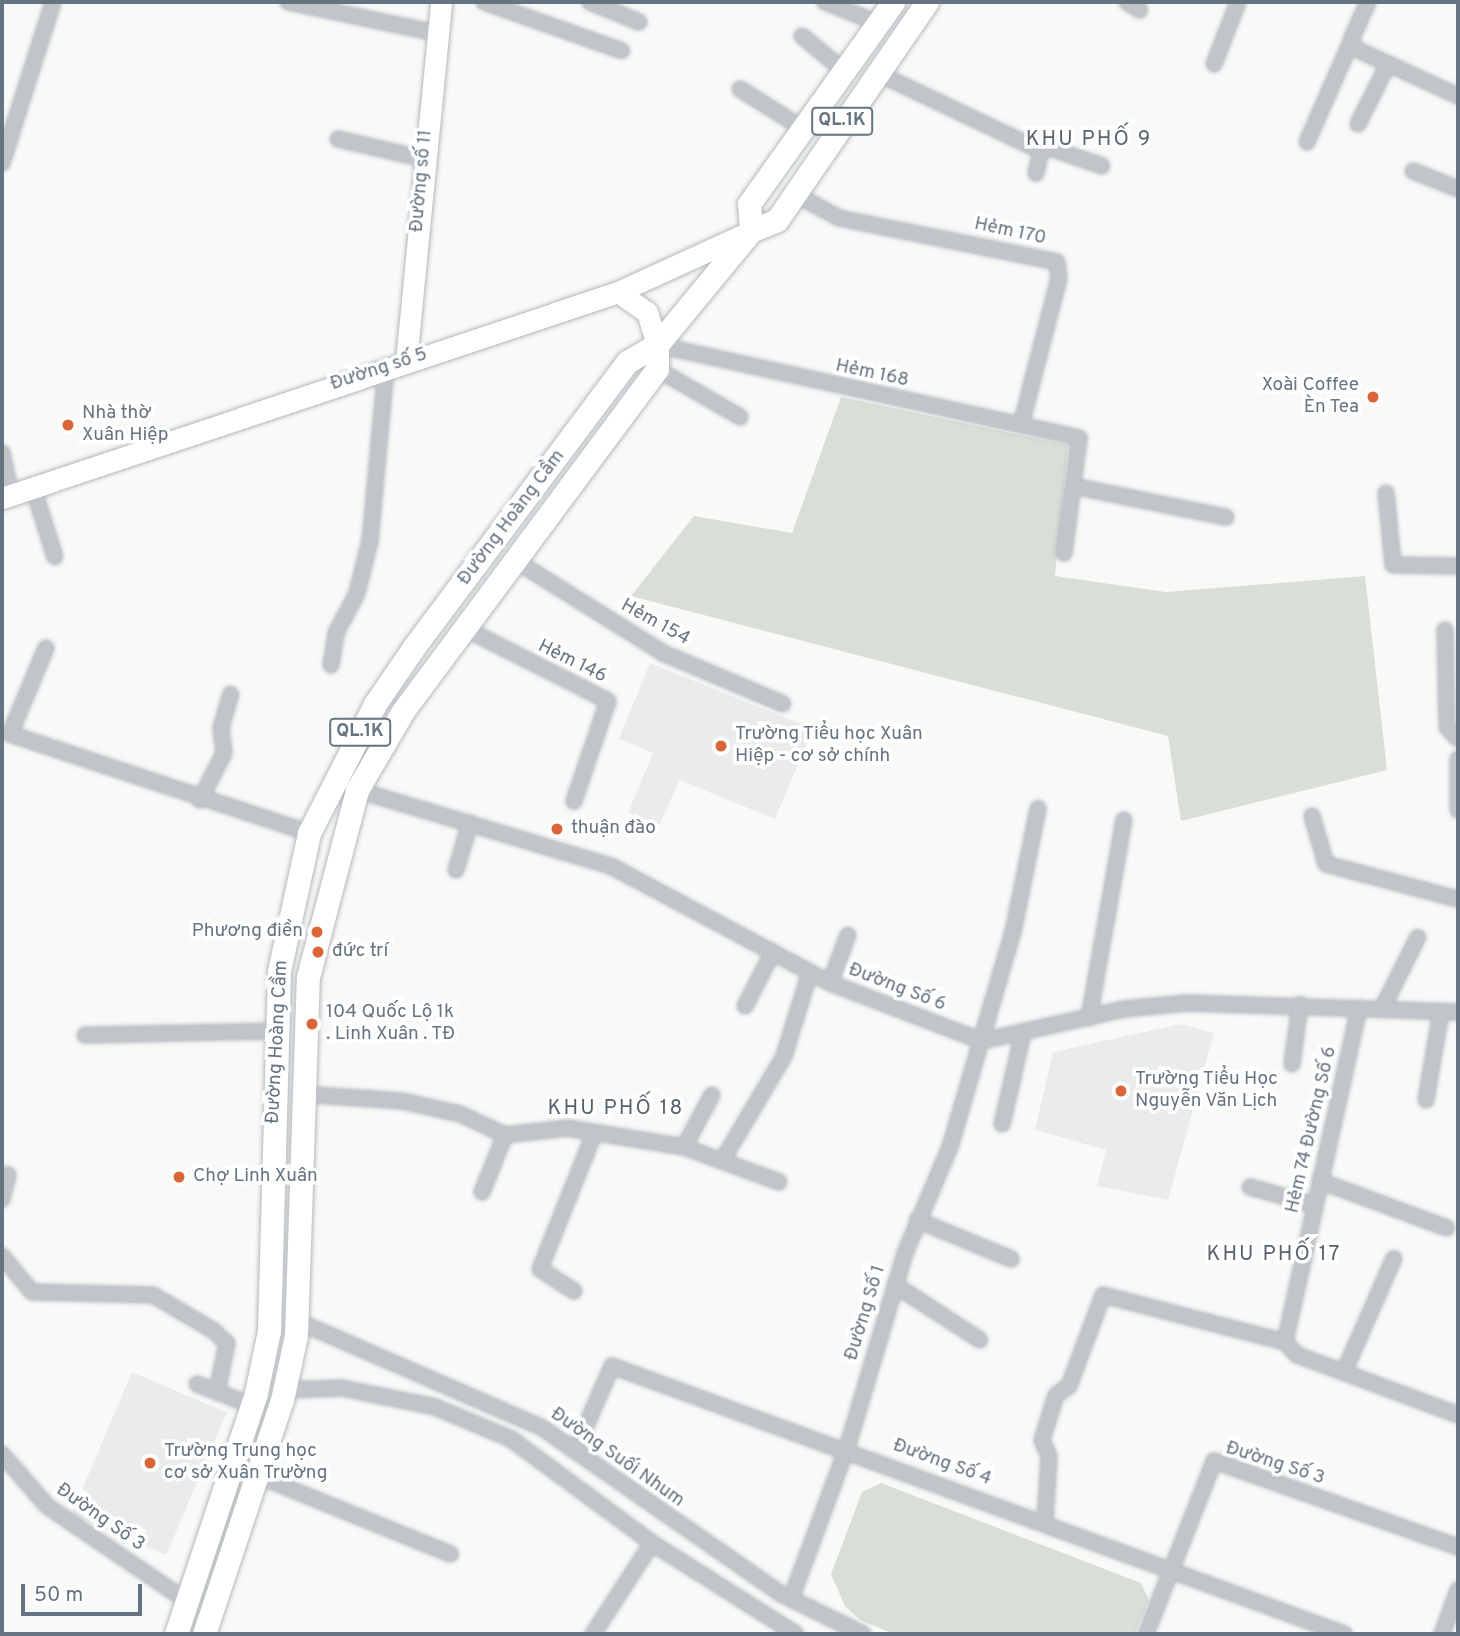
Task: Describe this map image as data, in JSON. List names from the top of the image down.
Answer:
{
  "streets": {
    "main road": [
      "QL.1K",
      "Đường số 11",
      "Đường số 5",
      "Đường Hoàng Cầm"
    ],
    "street": [
      "Hẻm 170",
      "Hẻm 168",
      "Hẻm 154",
      "Hẻm 146",
      "Đường Số 6",
      "Hẻm 74 Đường Số 6",
      "Đường Số 1",
      "Đường Suối Nhum",
      "Đường Số 4",
      "Đường Số 3"
    ]
  },
  "crossings": [
    ["QL.1K", "Đường số 5"],
    ["QL.1K", "Đường Hoàng Cầm"],
    ["Đường số 11", "Đường số 5"],
    ["Hẻm 170", "Hẻm 168"],
    ["Hẻm 170", "Đường Hoàng Cầm"],
    ["Đường số 5", "Đường Hoàng Cầm"],
    ["Hẻm 168", "Đường Hoàng Cầm"],
    ["Đường Hoàng Cầm", "Hẻm 154"],
    ["Đường Hoàng Cầm", "Hẻm 146"],
    ["Đường Hoàng Cầm", "Đường Số 6"],
    ["Đường Hoàng Cầm", "Đường Suối Nhum"],
    ["Đường Hoàng Cầm", "Đường Số 3"],
    ["Đường Số 6", "Đường Số 1"],
    ["Đường Số 1", "Đường Suối Nhum"],
    ["Đường Số 1", "Đường Số 4"],
    ["Đường Suối Nhum", "Đường Số 4"],
    ["Đường Số 4", "Đường Số 3"]
  ],
  "districts": ["KHU PHỐ 9", "KHU PHỐ 18", "KHU PHỐ 17"],
  "places": [
    "Xoài Coffee Èn Tea",
    "Nhà thờ Xuân Hiệp",
    "Trường Tiểu học Xuân Hiệp - cơ sở chính",
    "thuận đào",
    "Phương điền",
    "đức trí",
    "104 Quốc Lộ 1k . Linh Xuân . TĐ",
    "Trường Tiểu Học Nguyễn Văn Lịch",
    "Chợ Linh Xuân",
    "Trường Trung học cơ sở Xuân Trường"
  ],
  "scale_bar": "50 m"
}
